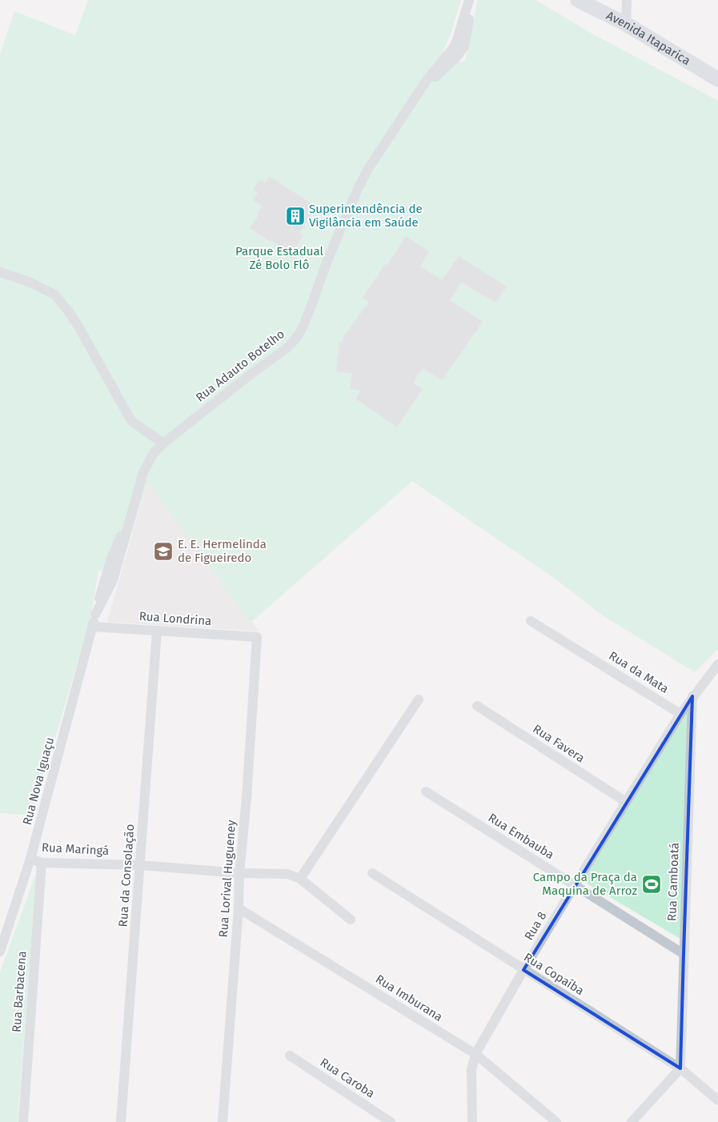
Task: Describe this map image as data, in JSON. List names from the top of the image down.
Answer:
{
  "streets": {
    "street": [
      "Avenida Itaparica",
      "Rua Adauto Botelho",
      "Rua Londrina",
      "Rua da Mata",
      "Rua Favera",
      "Rua Nova Iguaçu",
      "Rua Embauba",
      "Rua Maringá",
      "Rua da Consolação",
      "Rua Lorival Hugueney",
      "Rua Camboatá",
      "Rua 8",
      "Rua Copaíba",
      "Rua Barbacena",
      "Rua Imburana",
      "Rua Caroba"
    ]
  },
  "crossings": [
    ["Rua Adauto Botelho", "Rua Nova Iguaçu"],
    ["Rua Londrina", "Rua Nova Iguaçu"],
    ["Rua Londrina", "Rua da Consolação"],
    ["Rua Londrina", "Rua Lorival Hugueney"],
    ["Rua da Mata", "Rua 8"],
    ["Rua Favera", "Rua 8"],
    ["Rua Nova Iguaçu", "Rua Maringá"],
    ["Rua Embauba", "Rua Camboatá"],
    ["Rua Embauba", "Rua 8"],
    ["Rua Maringá", "Rua da Consolação"],
    ["Rua Maringá", "Rua Lorival Hugueney"],
    ["Rua Maringá", "Rua Barbacena"],
    ["Rua Lorival Hugueney", "Rua Imburana"],
    ["Rua Camboatá", "Rua Copaíba"],
    ["Rua 8", "Rua Copaíba"],
    ["Rua 8", "Rua Imburana"]
  ],
  "parks": ["Parque Estadual Zé Bolo Flô"],
  "places": {
    "building": ["Superintendência de Vigilância em Saúde"],
    "school or university": ["E. E. Hermelinda de Figueiredo"],
    "sports": ["Campo da Praça da Maquina de Arroz"]
  }
}
